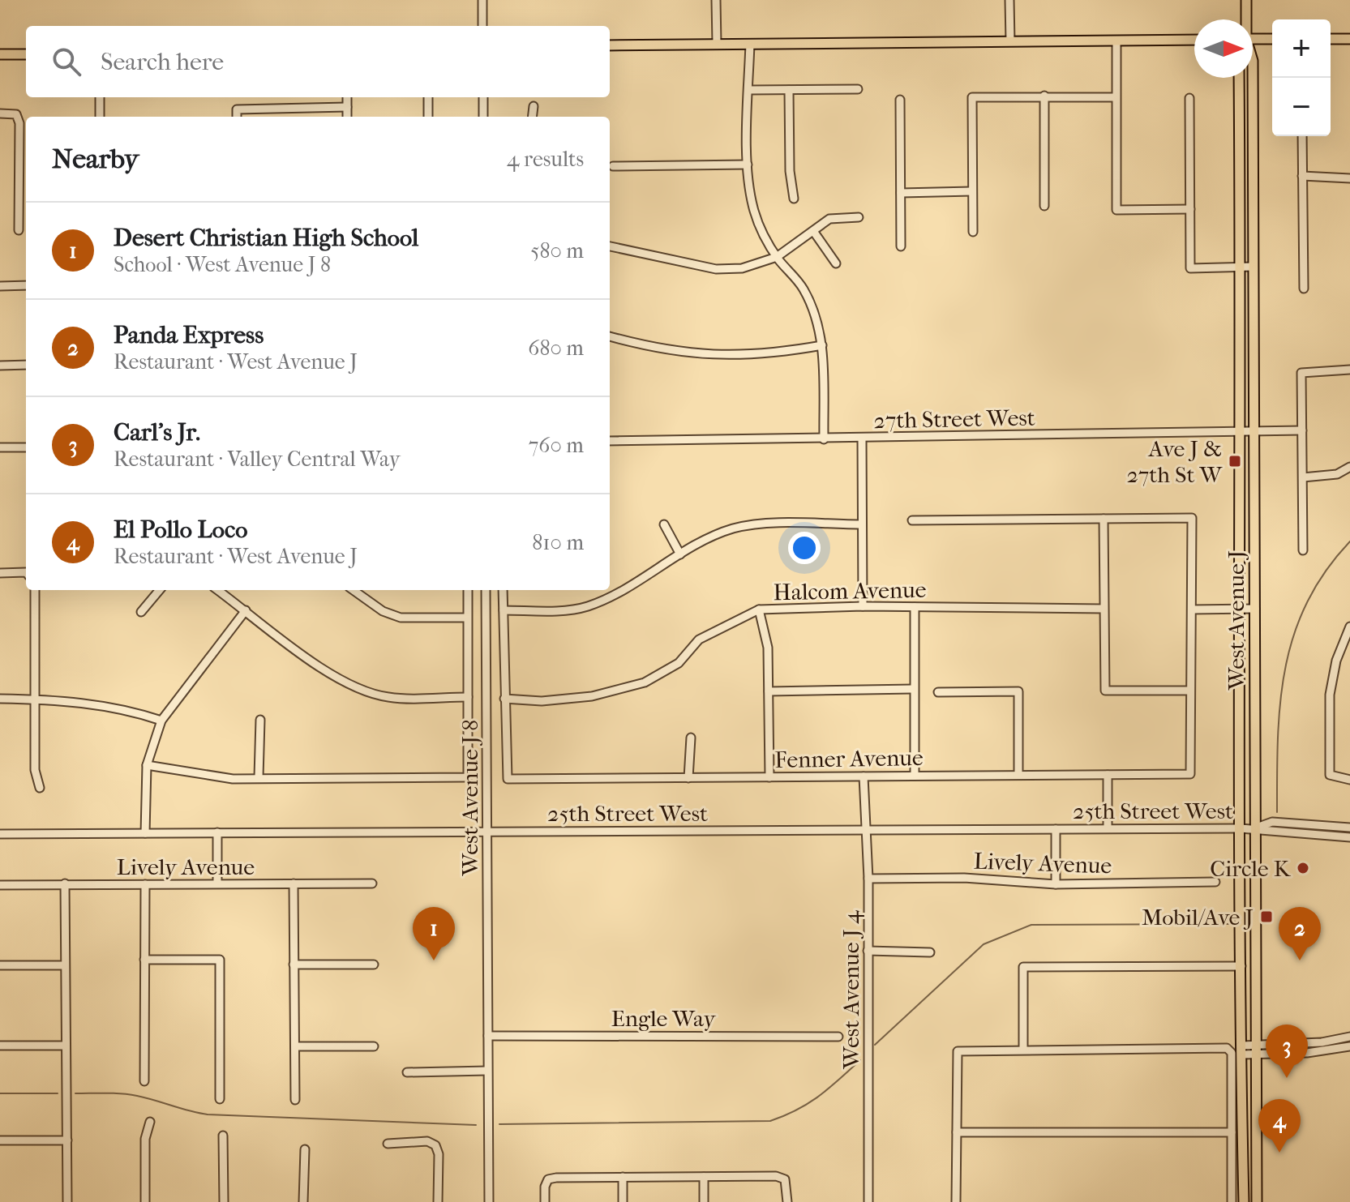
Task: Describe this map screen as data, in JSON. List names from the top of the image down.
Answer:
{
  "streets": {
    "main road": ["West Avenue J"],
    "street": [
      "27th Street West",
      "Halcom Avenue",
      "Fenner Avenue",
      "West Avenue J 8",
      "25th Street West",
      "Lively Avenue",
      "West Avenue J 4",
      "Engle Way"
    ]
  },
  "crossings": [
    ["27th Street West", "West Avenue J"],
    ["Halcom Avenue", "Fenner Avenue"],
    ["West Avenue J", "25th Street West"],
    ["Fenner Avenue", "West Avenue J 4"],
    ["West Avenue J 8", "25th Street West"],
    ["West Avenue J 8", "Engle Way"],
    ["25th Street West", "West Avenue J 4"],
    ["Lively Avenue", "West Avenue J 4"]
  ],
  "places": {
    "transit": ["Ave J & 27th St W", "Mobil/Ave J"],
    "other": ["Circle K"]
  },
  "north": "right",
  "page": {
    "map_buttons": ["+", "−"],
    "search": "Search here",
    "heading": ["Nearby", "4 results"],
    "list": [
      {
        "mark": "1",
        "name": "Desert Christian High School",
        "note": "School · West Avenue J 8",
        "value": "580 m"
      },
      {
        "mark": "2",
        "name": "Panda Express",
        "note": "Restaurant · West Avenue J",
        "value": "680 m"
      },
      {
        "mark": "3",
        "name": "Carl's Jr.",
        "note": "Restaurant · Valley Central Way",
        "value": "760 m"
      },
      {
        "mark": "4",
        "name": "El Pollo Loco",
        "note": "Restaurant · West Avenue J",
        "value": "810 m"
      }
    ],
    "pins": [
      "1",
      "2",
      "3",
      "4"
    ]
  }
}
